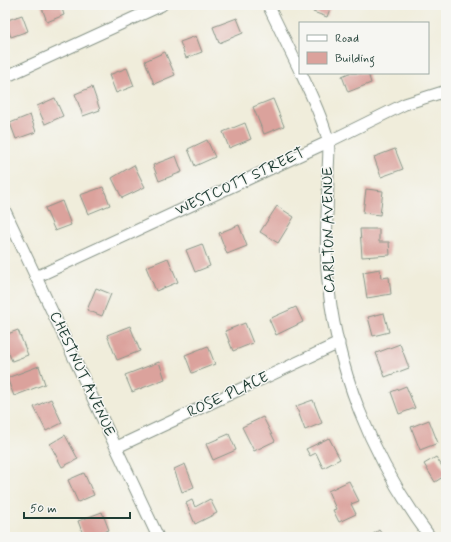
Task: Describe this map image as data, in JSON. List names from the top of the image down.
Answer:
{
  "streets": {
    "street": [
      "WESTCOTT STREET",
      "CARLTON AVENUE",
      "CHESTNUT AVENUE",
      "ROSE PLACE"
    ]
  },
  "crossings": [
    ["WESTCOTT STREET", "CARLTON AVENUE"],
    ["WESTCOTT STREET", "CHESTNUT AVENUE"],
    ["CARLTON AVENUE", "ROSE PLACE"],
    ["CHESTNUT AVENUE", "ROSE PLACE"]
  ],
  "legend": ["Road", "Building"],
  "scale_bar": "50 m"
}
